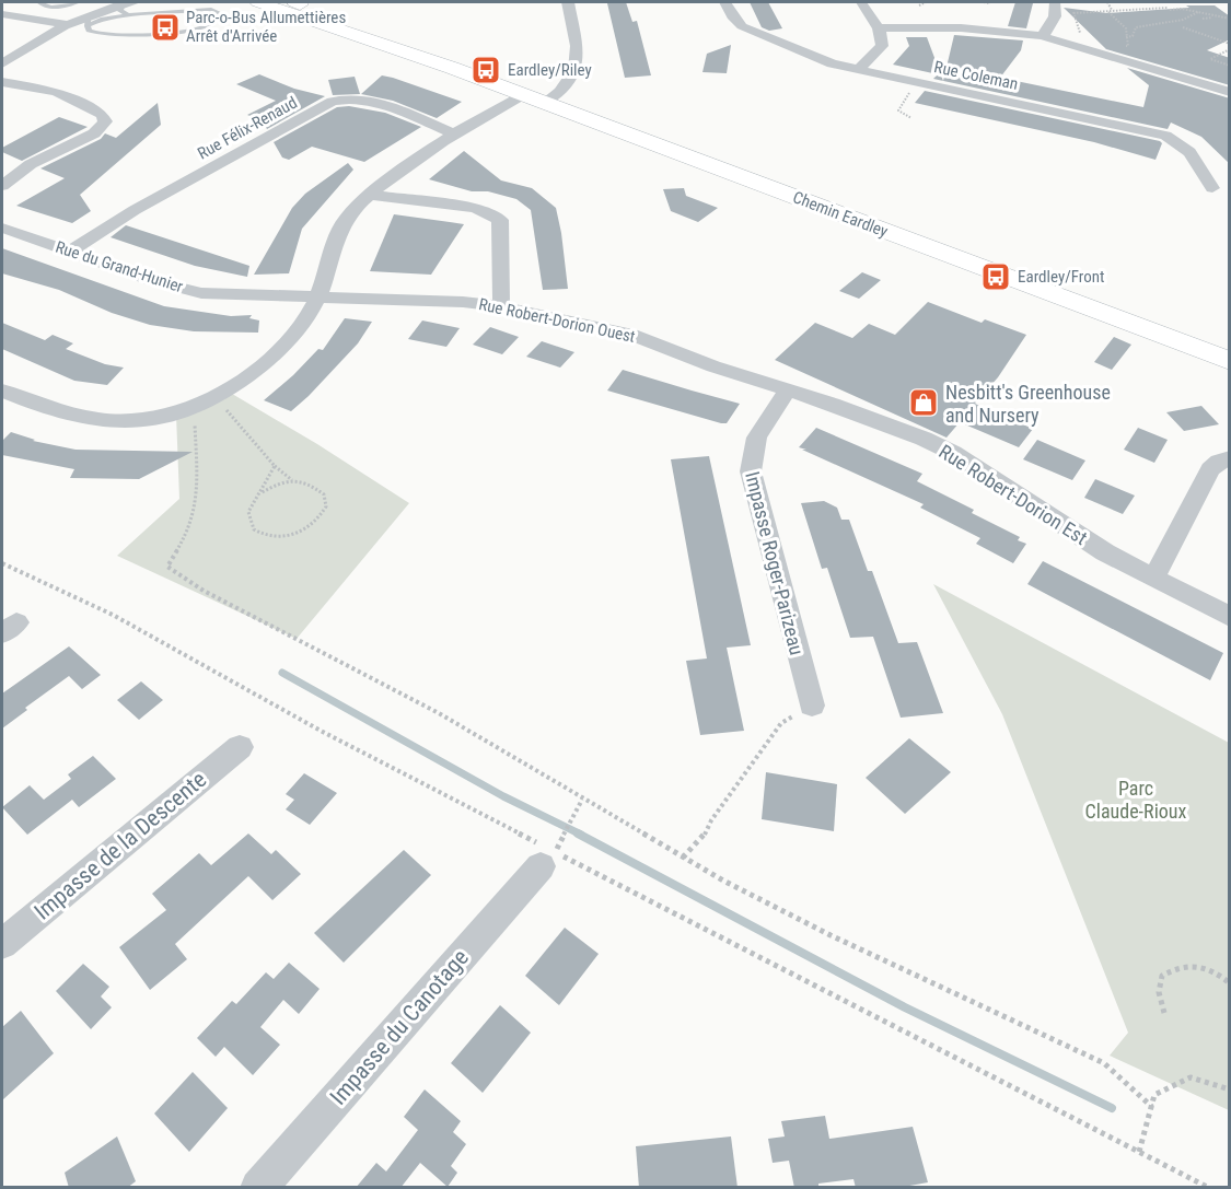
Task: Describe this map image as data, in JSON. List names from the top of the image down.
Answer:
{
  "streets": {
    "main road": ["Chemin Eardley"],
    "street": [
      "Rue Coleman",
      "Rue Félix-Renaud",
      "Rue du Grand-Hunier",
      "Rue Robert-Dorion Ouest",
      "Rue Robert-Dorion Est",
      "Impasse Roger-Parizeau",
      "Impasse de la Descente",
      "Impasse du Canotage"
    ]
  },
  "crossings": [
    ["Rue Félix-Renaud", "Rue du Grand-Hunier"],
    ["Rue du Grand-Hunier", "Rue Robert-Dorion Ouest"],
    ["Rue Robert-Dorion Ouest", "Rue Robert-Dorion Est"],
    ["Rue Robert-Dorion Ouest", "Impasse Roger-Parizeau"],
    ["Rue Robert-Dorion Est", "Impasse Roger-Parizeau"]
  ],
  "parks": ["Parc Claude-Rioux"],
  "places": {
    "bus stop": ["Parc-o-Bus Allumettières Arrêt d'Arrivée", "Eardley/Riley", "Eardley/Front"],
    "shop": ["Nesbitt's Greenhouse and Nursery"]
  }
}
